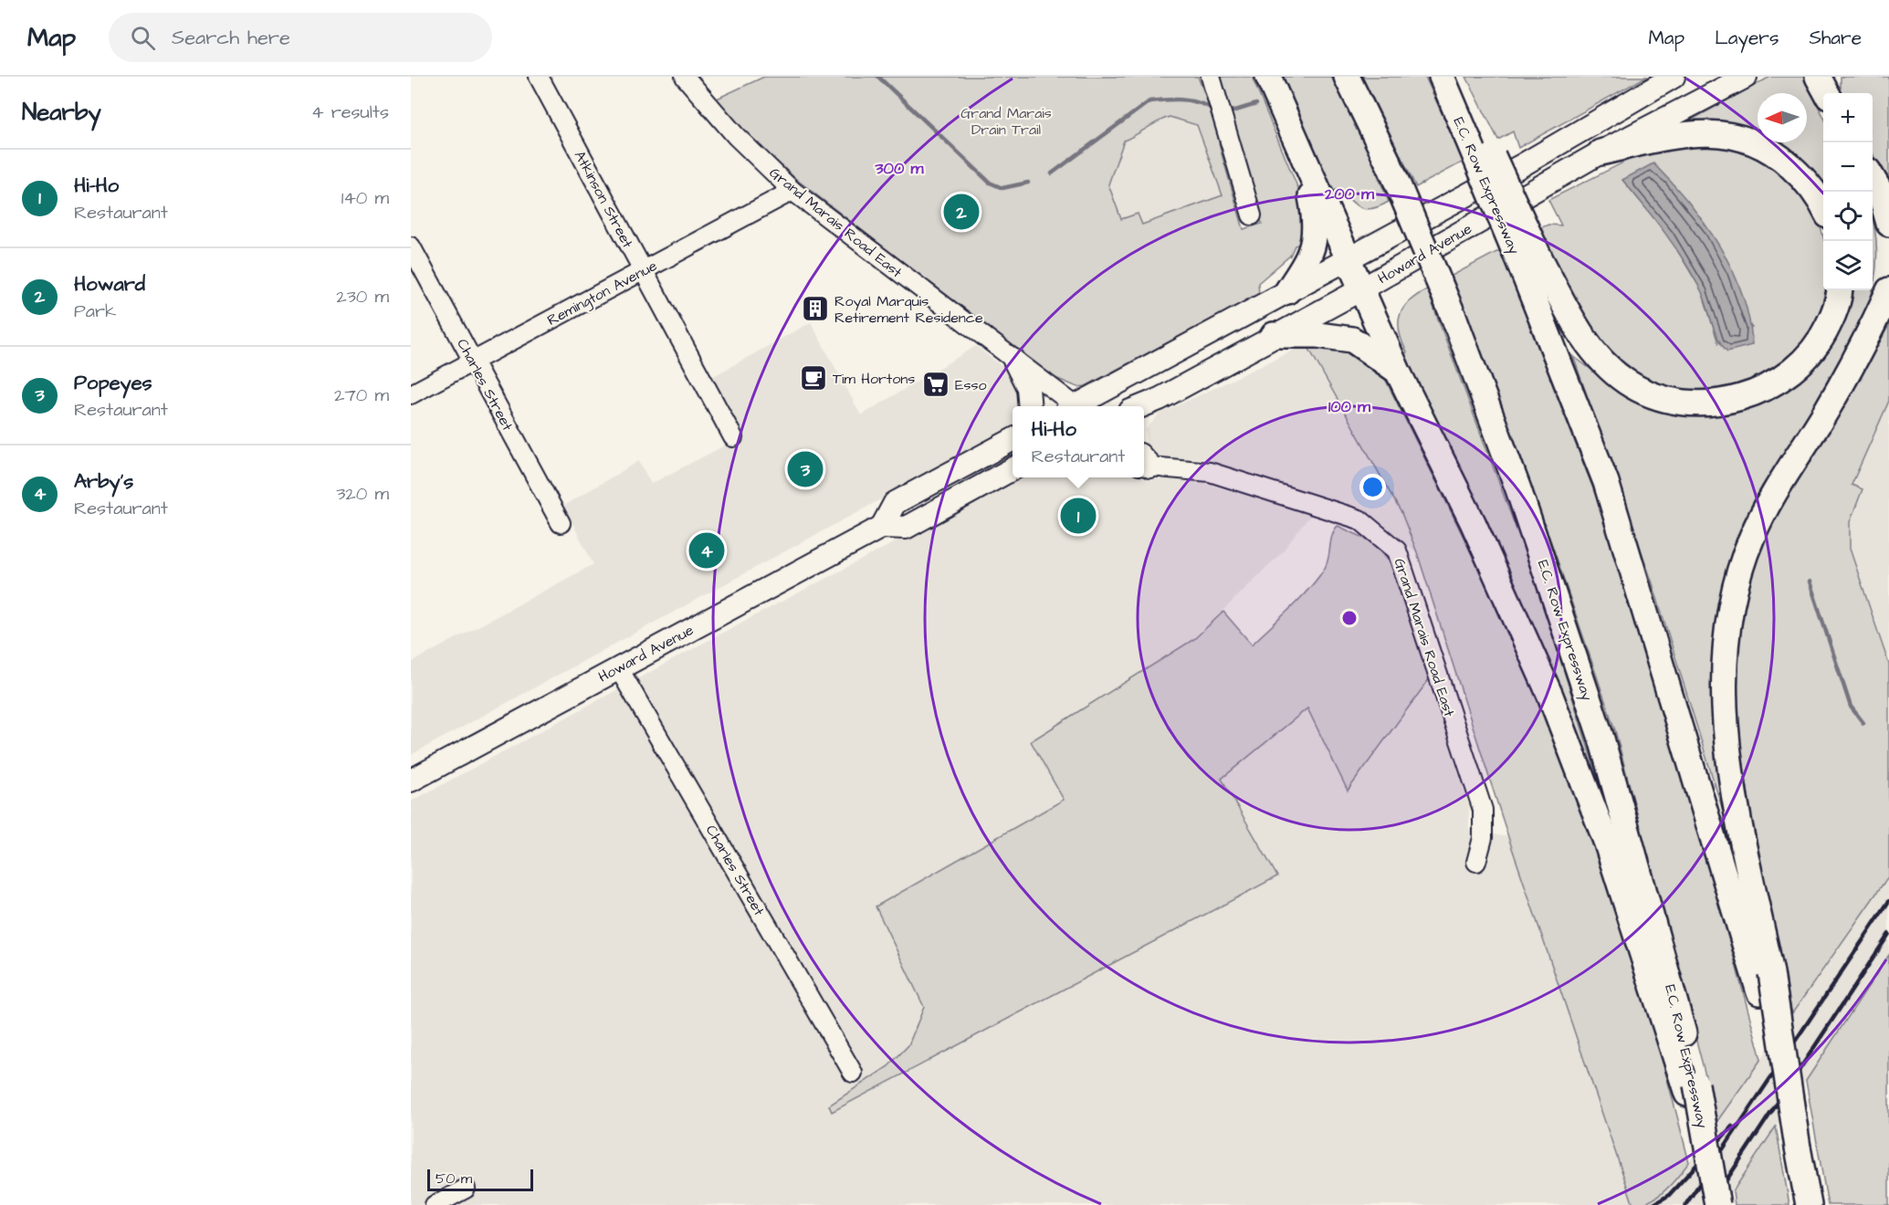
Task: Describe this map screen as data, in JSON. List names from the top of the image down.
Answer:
{
  "streets": {
    "highway": ["E.C. Row Expressway"],
    "main road": ["Howard Avenue"],
    "street": [
      "Atkinson Street",
      "Grand Marais Road East",
      "Remington Avenue",
      "Charles Street"
    ]
  },
  "crossings": [
    ["Atkinson Street", "Remington Avenue"],
    ["Grand Marais Road East", "Remington Avenue"],
    ["Howard Avenue", "Charles Street"],
    ["Remington Avenue", "Charles Street"]
  ],
  "parks": ["Grand Marais Drain Trail"],
  "places": {
    "building": ["Royal Marquis Retirement Residence"],
    "cafe": ["Tim Hortons"],
    "supermarket": ["Esso"]
  },
  "scale_bar": "50 m",
  "north": "left",
  "page": {
    "header": "Map",
    "search": "Search here",
    "nav": ["Map", "Layers", "Share"],
    "heading": ["Nearby", "4 results"],
    "map_buttons": ["+", "−"],
    "list": [
      {
        "mark": "1",
        "name": "Hi-Ho",
        "note": "Restaurant",
        "value": "140 m"
      },
      {
        "mark": "2",
        "name": "Howard",
        "note": "Park",
        "value": "230 m"
      },
      {
        "mark": "3",
        "name": "Popeyes",
        "note": "Restaurant",
        "value": "270 m"
      },
      {
        "mark": "4",
        "name": "Arby's",
        "note": "Restaurant",
        "value": "320 m"
      }
    ],
    "pins": [
      "2",
      "3",
      "1",
      "4"
    ],
    "popup": ["Hi-Ho", "Restaurant"],
    "scale": "50 m"
  },
  "rings": ["300 m", "200 m", "100 m"]
}
